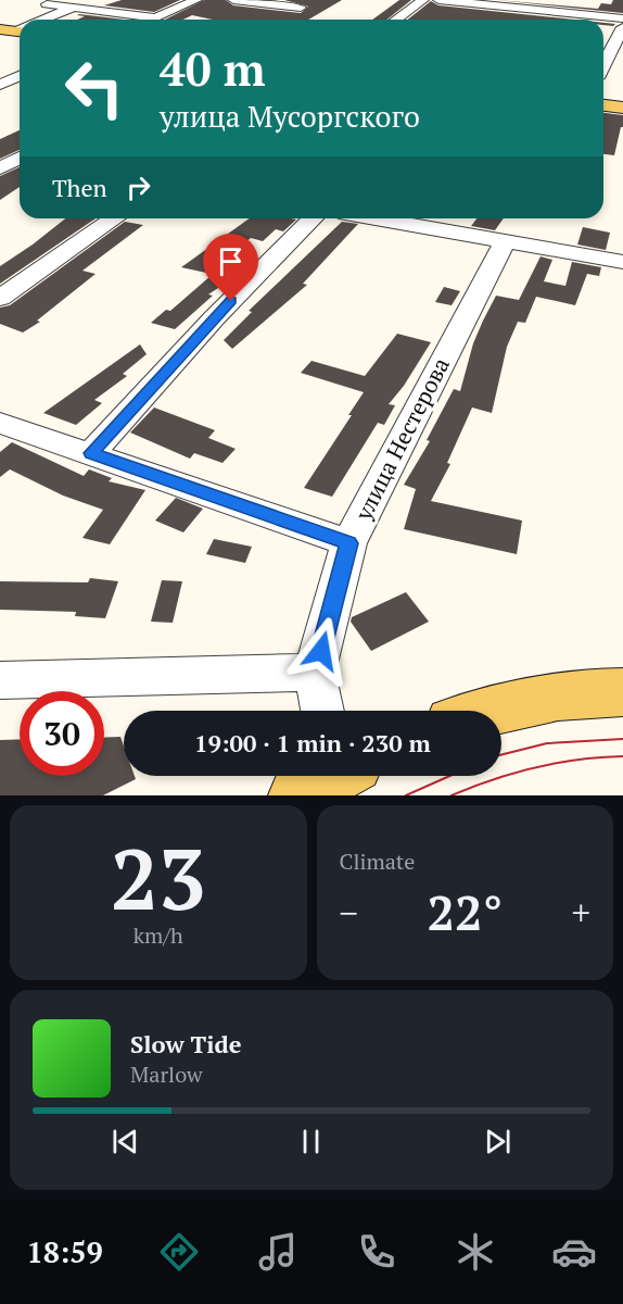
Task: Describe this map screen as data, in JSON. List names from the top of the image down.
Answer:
{
  "streets": {
    "street": ["улица Нестерова"]
  },
  "page": {
    "turn": ["40 m", "улица Мусоргского"],
    "then": "Then",
    "limit": "30",
    "trip": "19:00 · 1 min · 230 m",
    "tile": [
      ["23", "km/h"],
      "Climate"
    ],
    "heat": ["−", "22°", "+"],
    "song": ["Slow Tide", "Marlow"],
    "tabs": "18:59"
  }
}
